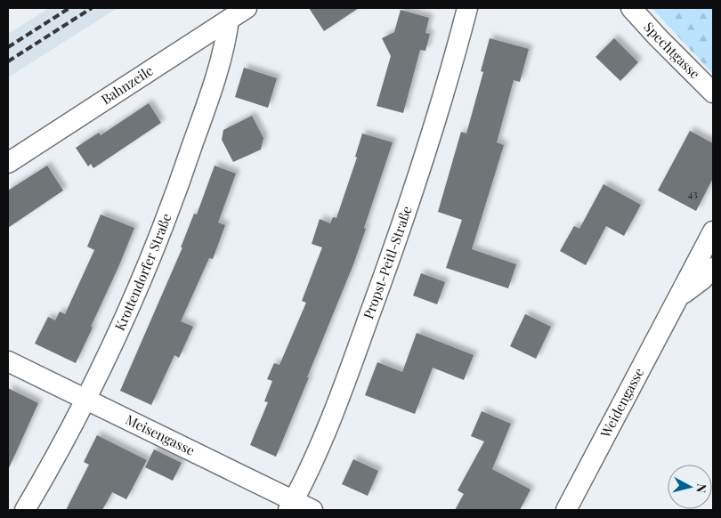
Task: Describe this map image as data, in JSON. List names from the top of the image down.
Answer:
{
  "streets": {
    "street": [
      "Spechtgasse",
      "Bahnzeile",
      "Propst-Peitl-Straße",
      "Krottendorfer Straße",
      "Weidengasse",
      "Meisengasse"
    ]
  },
  "crossings": [
    ["Bahnzeile", "Krottendorfer Straße"],
    ["Propst-Peitl-Straße", "Meisengasse"],
    ["Krottendorfer Straße", "Meisengasse"]
  ],
  "house_numbers": ["43"],
  "north": "right"
}
